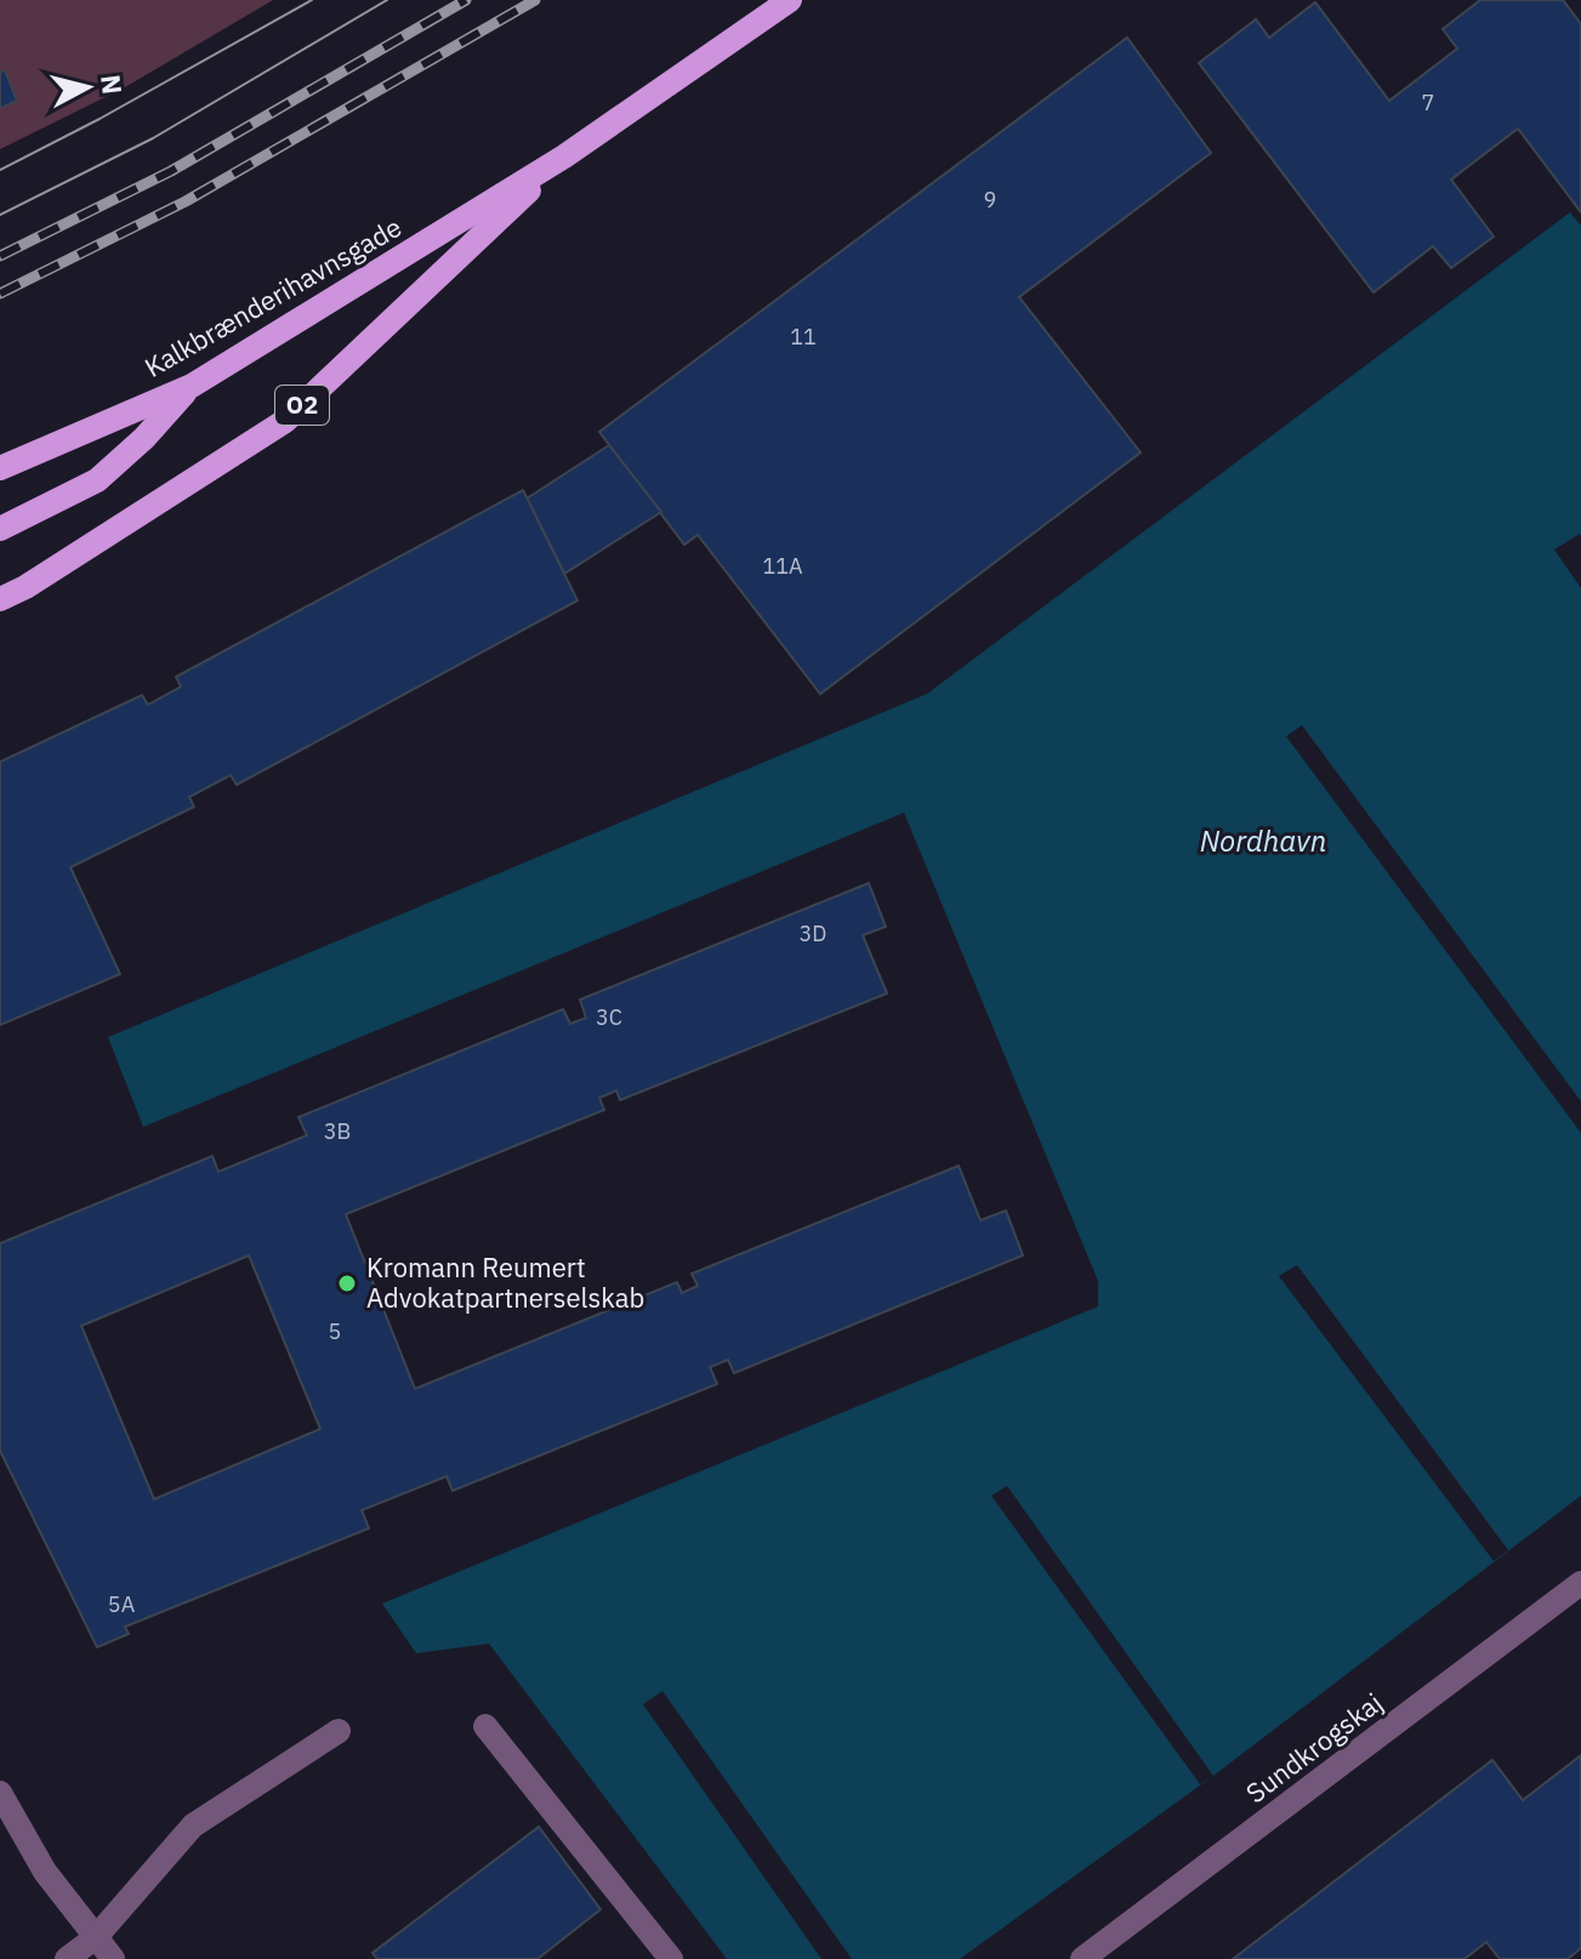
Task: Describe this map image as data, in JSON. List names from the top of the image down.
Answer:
{
  "streets": {
    "main road": ["Kalkbrænderihavnsgade", "O2"],
    "street": ["Sundkrogskaj"]
  },
  "water": ["Nordhavn"],
  "places": ["Kromann Reumert Advokatpartnerselskab"],
  "house_numbers": [
    "7",
    "9",
    "11",
    "11A",
    "3D",
    "3C",
    "3B",
    "5",
    "5A"
  ],
  "north": "right"
}
